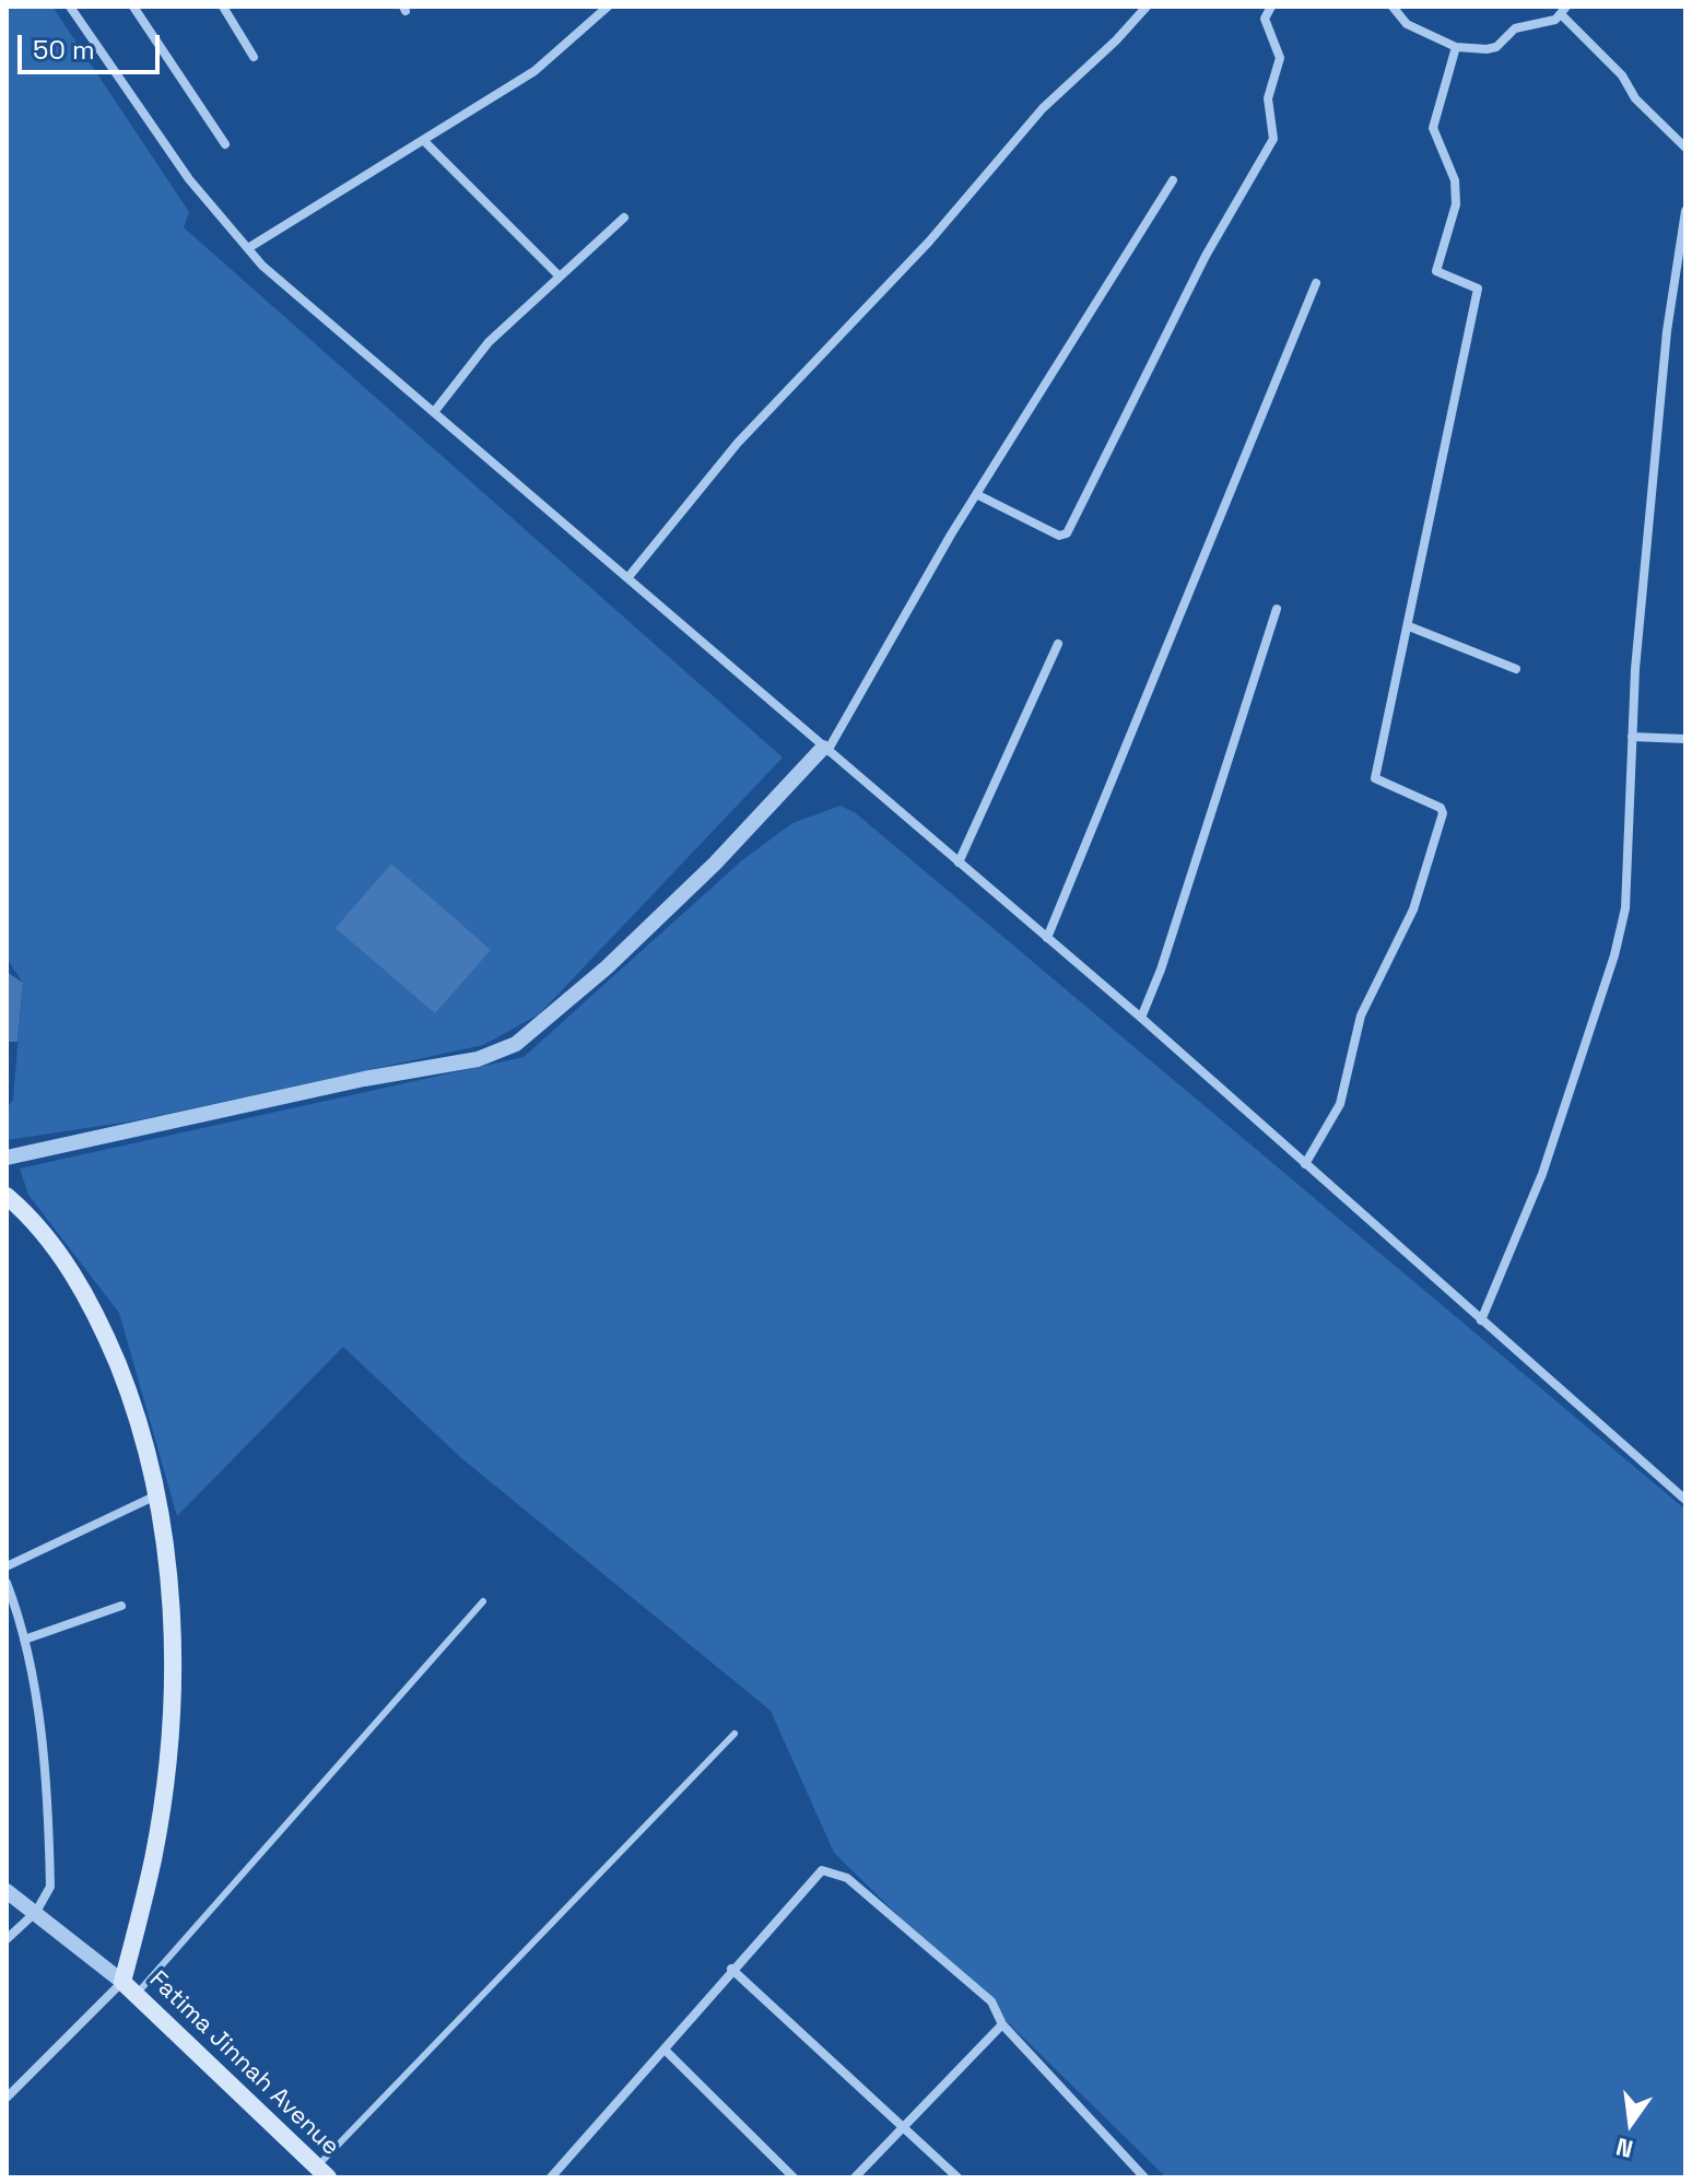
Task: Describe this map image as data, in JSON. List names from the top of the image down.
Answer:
{
  "streets": {
    "main road": ["Fatima Jinnah Avenue"]
  },
  "scale_bar": "50 m",
  "north": "bottom"
}
